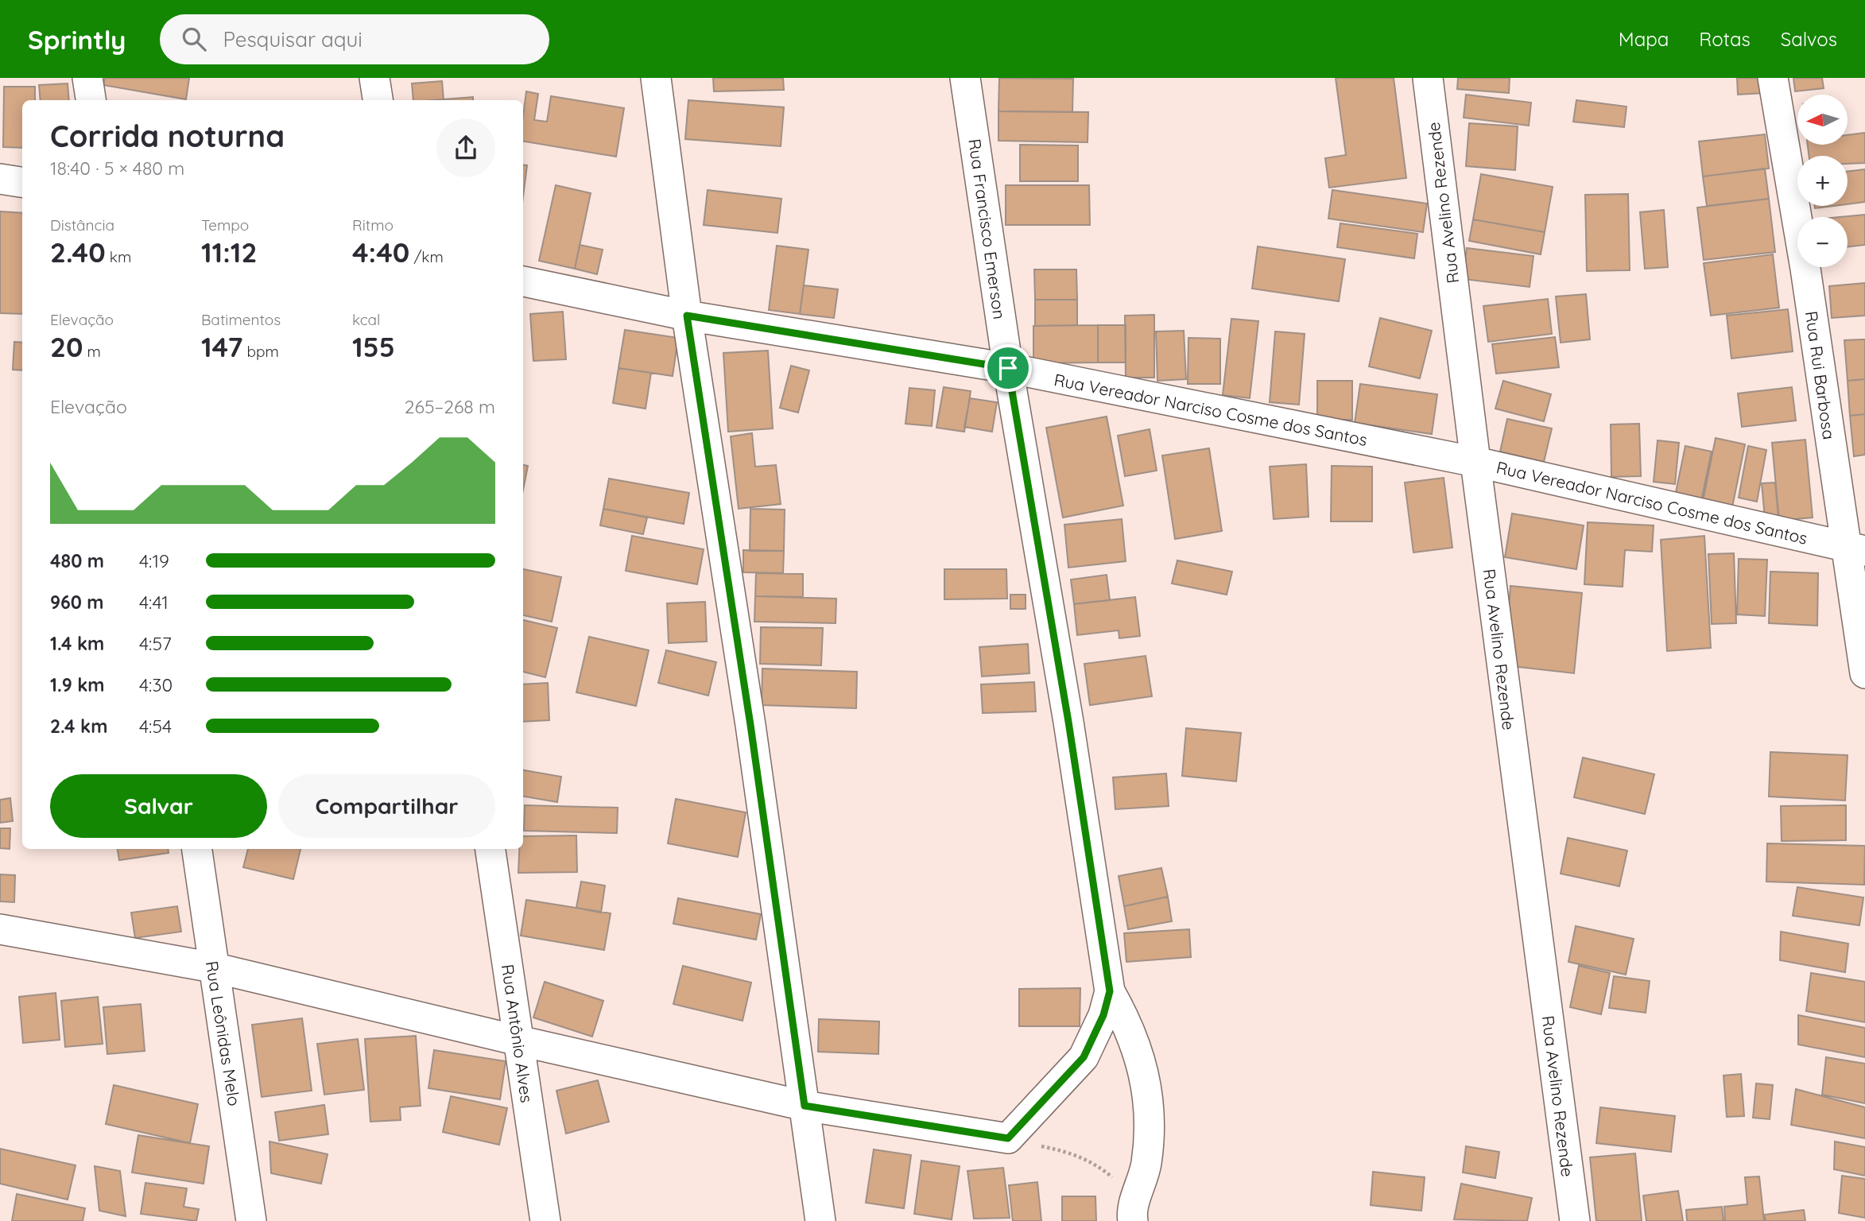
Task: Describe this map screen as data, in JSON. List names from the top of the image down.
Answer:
{
  "streets": {
    "street": [
      "Rua Avelino Rezende",
      "Rua Francisco Emerson",
      "Rua Rui Barbosa",
      "Rua Vereador Narciso Cosme dos Santos",
      "Rua Leônidas Melo",
      "Rua Antônio Alves"
    ]
  },
  "crossings": [
    ["Rua Avelino Rezende", "Rua Vereador Narciso Cosme dos Santos"],
    ["Rua Francisco Emerson", "Rua Vereador Narciso Cosme dos Santos"],
    ["Rua Rui Barbosa", "Rua Vereador Narciso Cosme dos Santos"]
  ],
  "north": "left",
  "page": {
    "header": "Sprintly",
    "search": "Pesquisar aqui",
    "nav": ["Mapa", "Rotas", "Salvos"],
    "map_buttons": ["+", "−"],
    "heading": ["Corrida noturna", "18:40 · 5 × 480 m"],
    "stats": [
      ["Distância", "2.40 km"],
      ["Tempo", "11:12"],
      ["Ritmo", "4:40 /km"],
      ["Elevação", "20 m"],
      ["Batimentos", "147 bpm"],
      ["kcal", "155"]
    ],
    "chart": ["Elevação", "265–268 m"],
    "list": [
      {
        "name": "480 m",
        "note": "4:19"
      },
      {
        "name": "960 m",
        "note": "4:41"
      },
      {
        "name": "1.4 km",
        "note": "4:57"
      },
      {
        "name": "1.9 km",
        "note": "4:30"
      },
      {
        "name": "2.4 km",
        "note": "4:54"
      }
    ],
    "buttons": ["Salvar", "Compartilhar"]
  }
}
